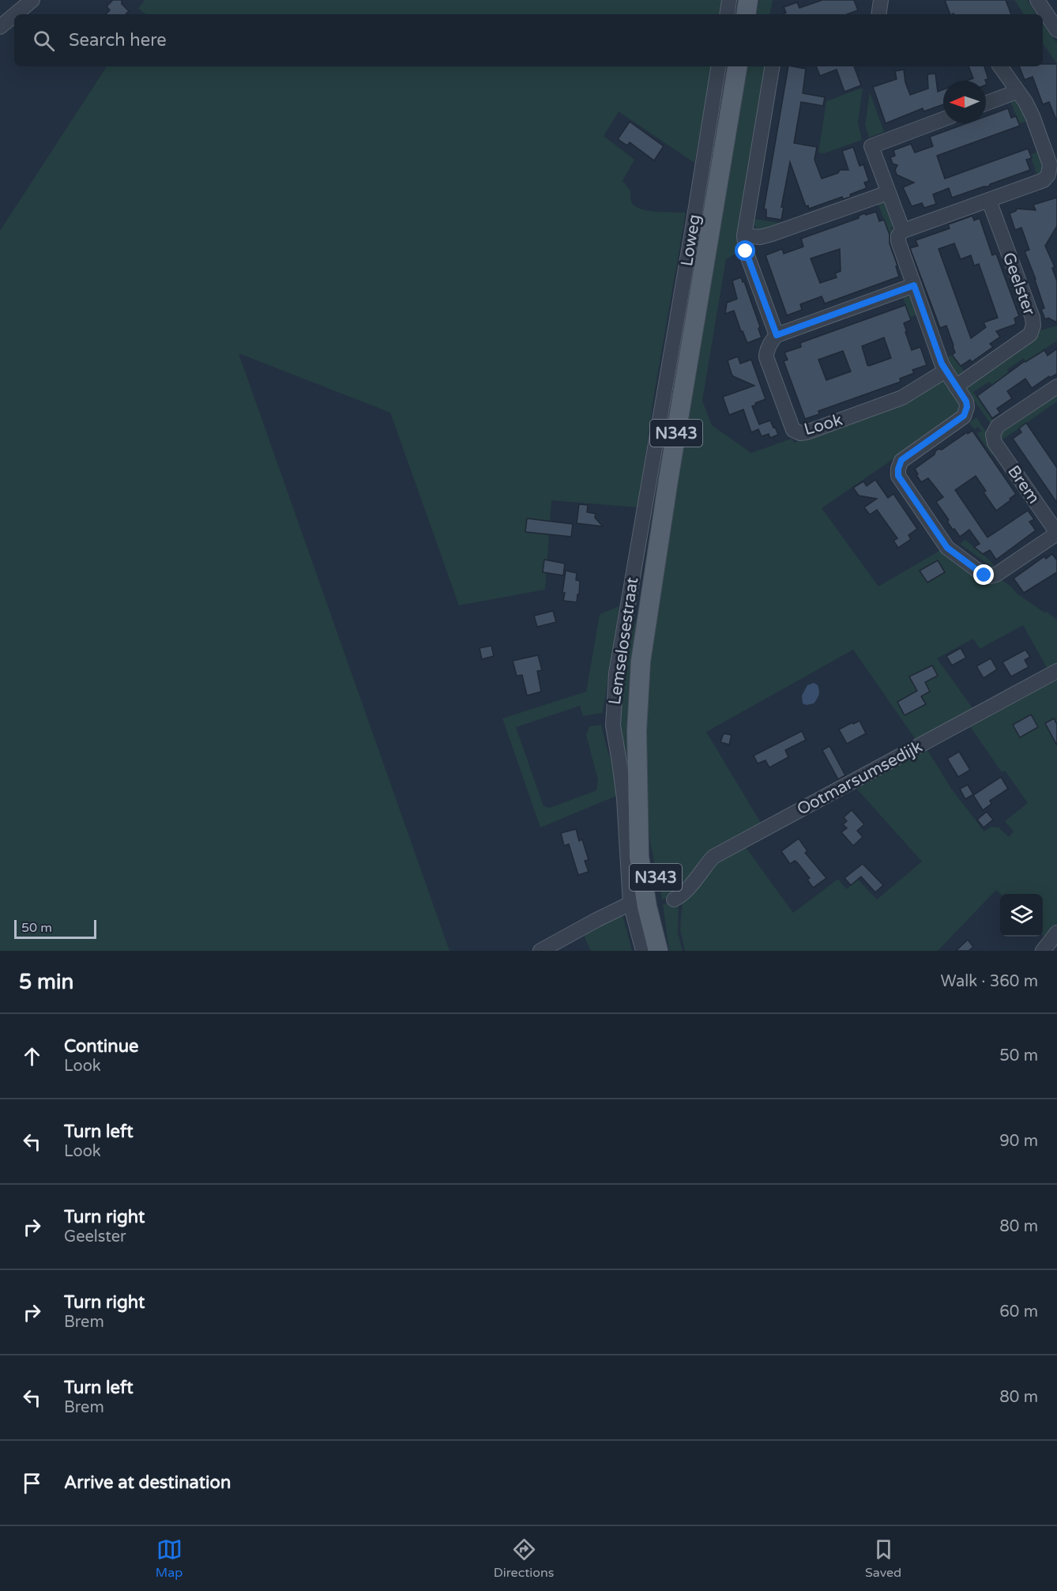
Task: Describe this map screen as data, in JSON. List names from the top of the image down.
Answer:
{
  "streets": {
    "main road": ["N343"],
    "street": [
      "Loweg",
      "Geelster",
      "Look",
      "Brem",
      "Lemselosestraat",
      "Ootmarsumsedijk"
    ]
  },
  "crossings": [
    ["Loweg", "Lemselosestraat"],
    ["Geelster", "Brem"]
  ],
  "scale_bar": "50 m",
  "north": "left",
  "page": {
    "search": "Search here",
    "scale": "50 m",
    "heading": ["5 min", "Walk · 360 m"],
    "list": [
      ["Continue", "Look", "50 m"],
      ["Turn left", "Look", "90 m"],
      ["Turn right", "Geelster", "80 m"],
      ["Turn right", "Brem", "60 m"],
      ["Turn left", "Brem", "80 m"],
      "Arrive at destination"
    ],
    "nav": ["Map", "Directions", "Saved"]
  }
}
